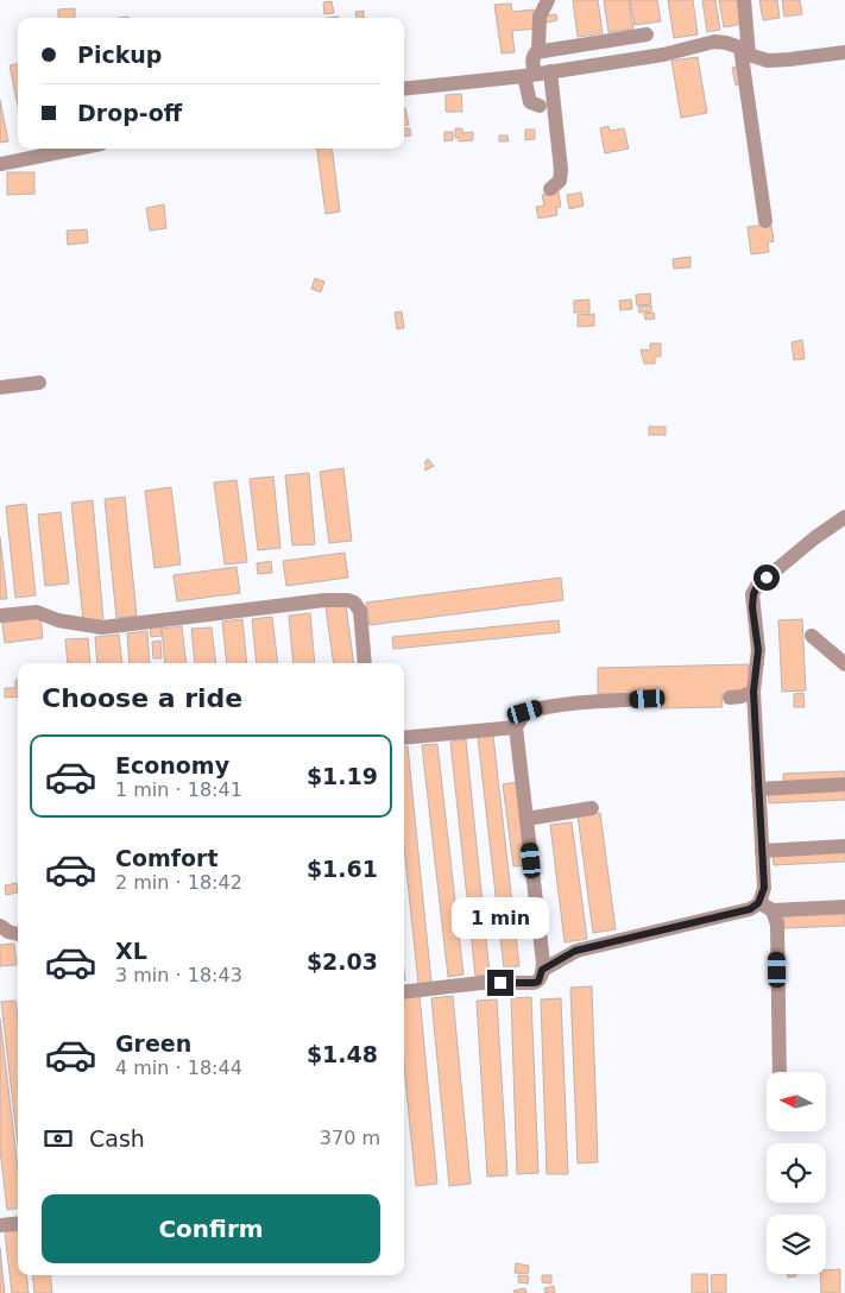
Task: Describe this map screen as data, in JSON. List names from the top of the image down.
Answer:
{
  "north": "left",
  "page": {
    "banner": ["Pickup", "Drop-off"],
    "heading": "Choose a ride",
    "list": [
      {
        "name": "Economy",
        "note": "1 min · 18:41",
        "value": "$1.19"
      },
      {
        "name": "Comfort",
        "note": "2 min · 18:42",
        "value": "$1.61"
      },
      {
        "name": "XL",
        "note": "3 min · 18:43",
        "value": "$2.03"
      },
      {
        "name": "Green",
        "note": "4 min · 18:44",
        "value": "$1.48"
      }
    ],
    "bubble": "1 min",
    "pay": ["Cash", "370 m"],
    "buttons": "Confirm"
  }
}
